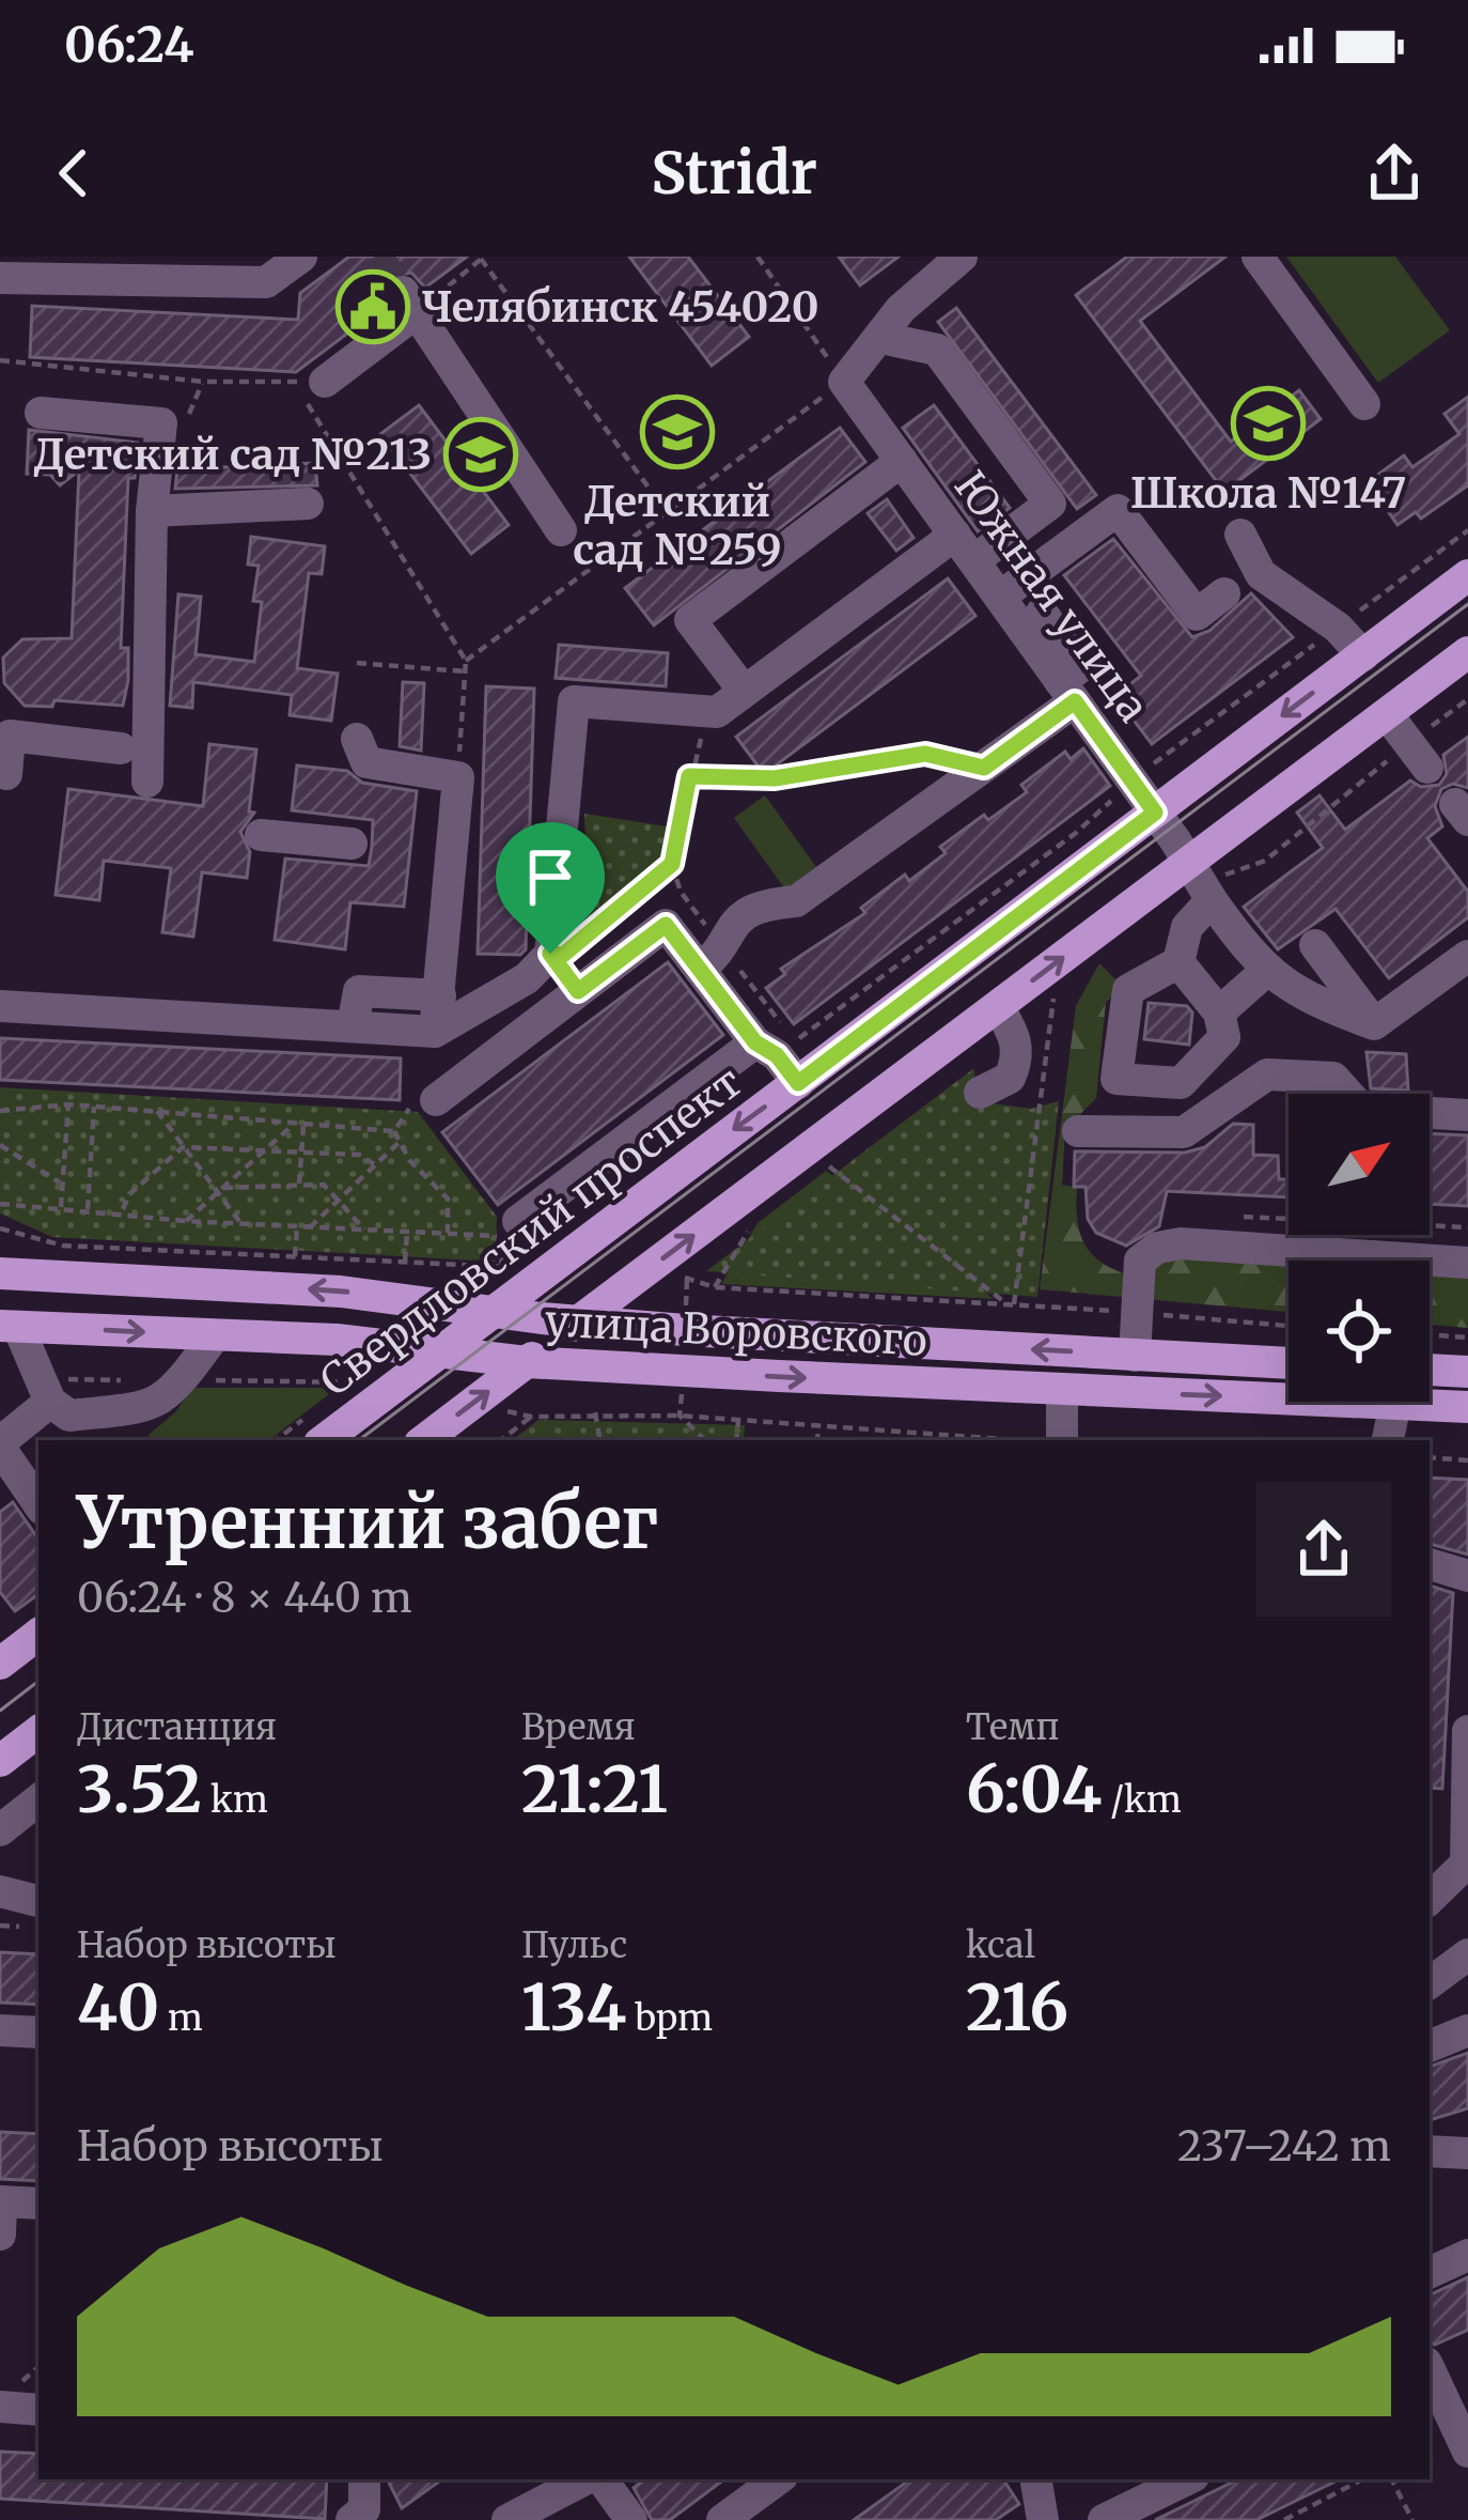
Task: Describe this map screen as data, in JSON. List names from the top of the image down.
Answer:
{
  "streets": {
    "main road": ["Свердловский проспект", "улица Воровского"],
    "street": ["Южная улица"]
  },
  "crossings": [
    ["Южная улица", "Свердловский проспект"],
    ["Свердловский проспект", "улица Воровского"]
  ],
  "places": {
    "public building": ["Челябинск 454020"],
    "school or university": ["Школа №147", "Детский сад №259", "Детский сад №213"]
  },
  "north": "top right",
  "page": {
    "status": "06:24",
    "header": "Stridr",
    "heading": ["Утренний забег", "06:24 · 8 × 440 m"],
    "stats": [
      ["Дистанция", "3.52 km"],
      ["Время", "21:21"],
      ["Темп", "6:04 /km"],
      ["Набор высоты", "40 m"],
      ["Пульс", "134 bpm"],
      ["kcal", "216"]
    ],
    "chart": ["Набор высоты", "237–242 m"]
  }
}
